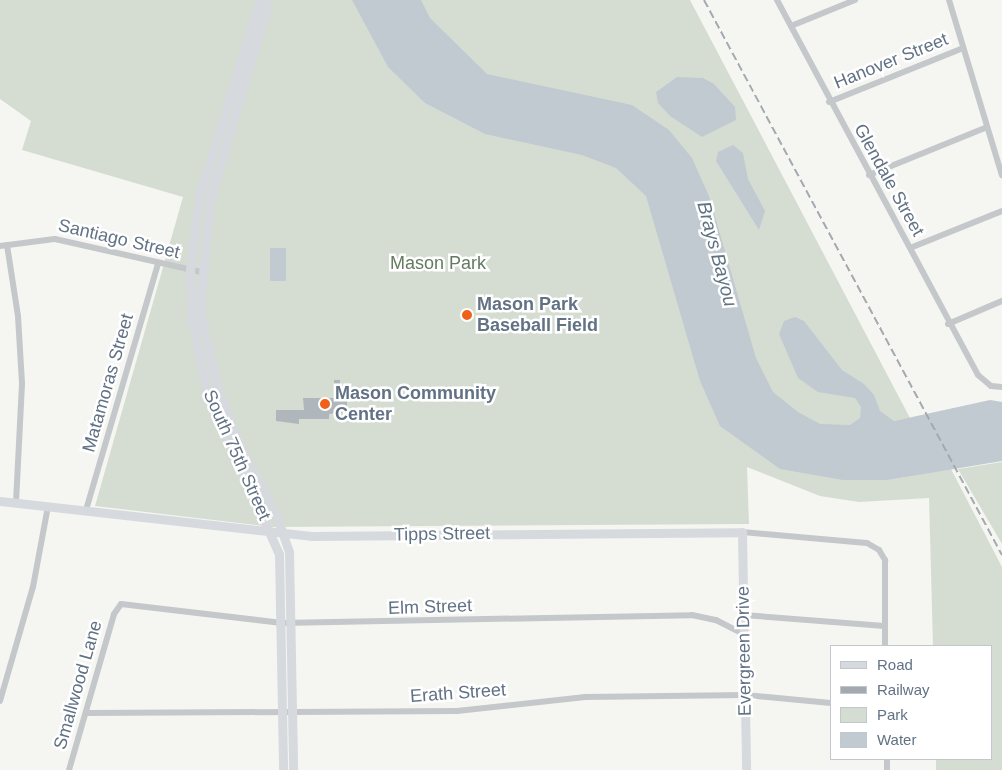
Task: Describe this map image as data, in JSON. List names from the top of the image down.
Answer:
{
  "streets": {
    "main road": ["South 75th Street", "Tipps Street", "Evergreen Drive"],
    "street": [
      "Hanover Street",
      "Glendale Street",
      "Santiago Street",
      "Matamoras Street",
      "Elm Street",
      "Smallwood Lane",
      "Erath Street"
    ]
  },
  "crossings": [
    ["Hanover Street", "Glendale Street"],
    ["Santiago Street", "Matamoras Street"],
    ["Santiago Street", "South 75th Street"],
    ["Matamoras Street", "Tipps Street"],
    ["South 75th Street", "Tipps Street"],
    ["South 75th Street", "Elm Street"],
    ["South 75th Street", "Erath Street"],
    ["Tipps Street", "Evergreen Drive"],
    ["Elm Street", "Evergreen Drive"],
    ["Elm Street", "Smallwood Lane"],
    ["Evergreen Drive", "Erath Street"],
    ["Smallwood Lane", "Erath Street"]
  ],
  "water": ["Brays Bayou"],
  "parks": ["Mason Park"],
  "places": ["Mason Park Baseball Field", "Mason Community Center"],
  "legend": [
    "Road",
    "Railway",
    "Park",
    "Water"
  ]
}
